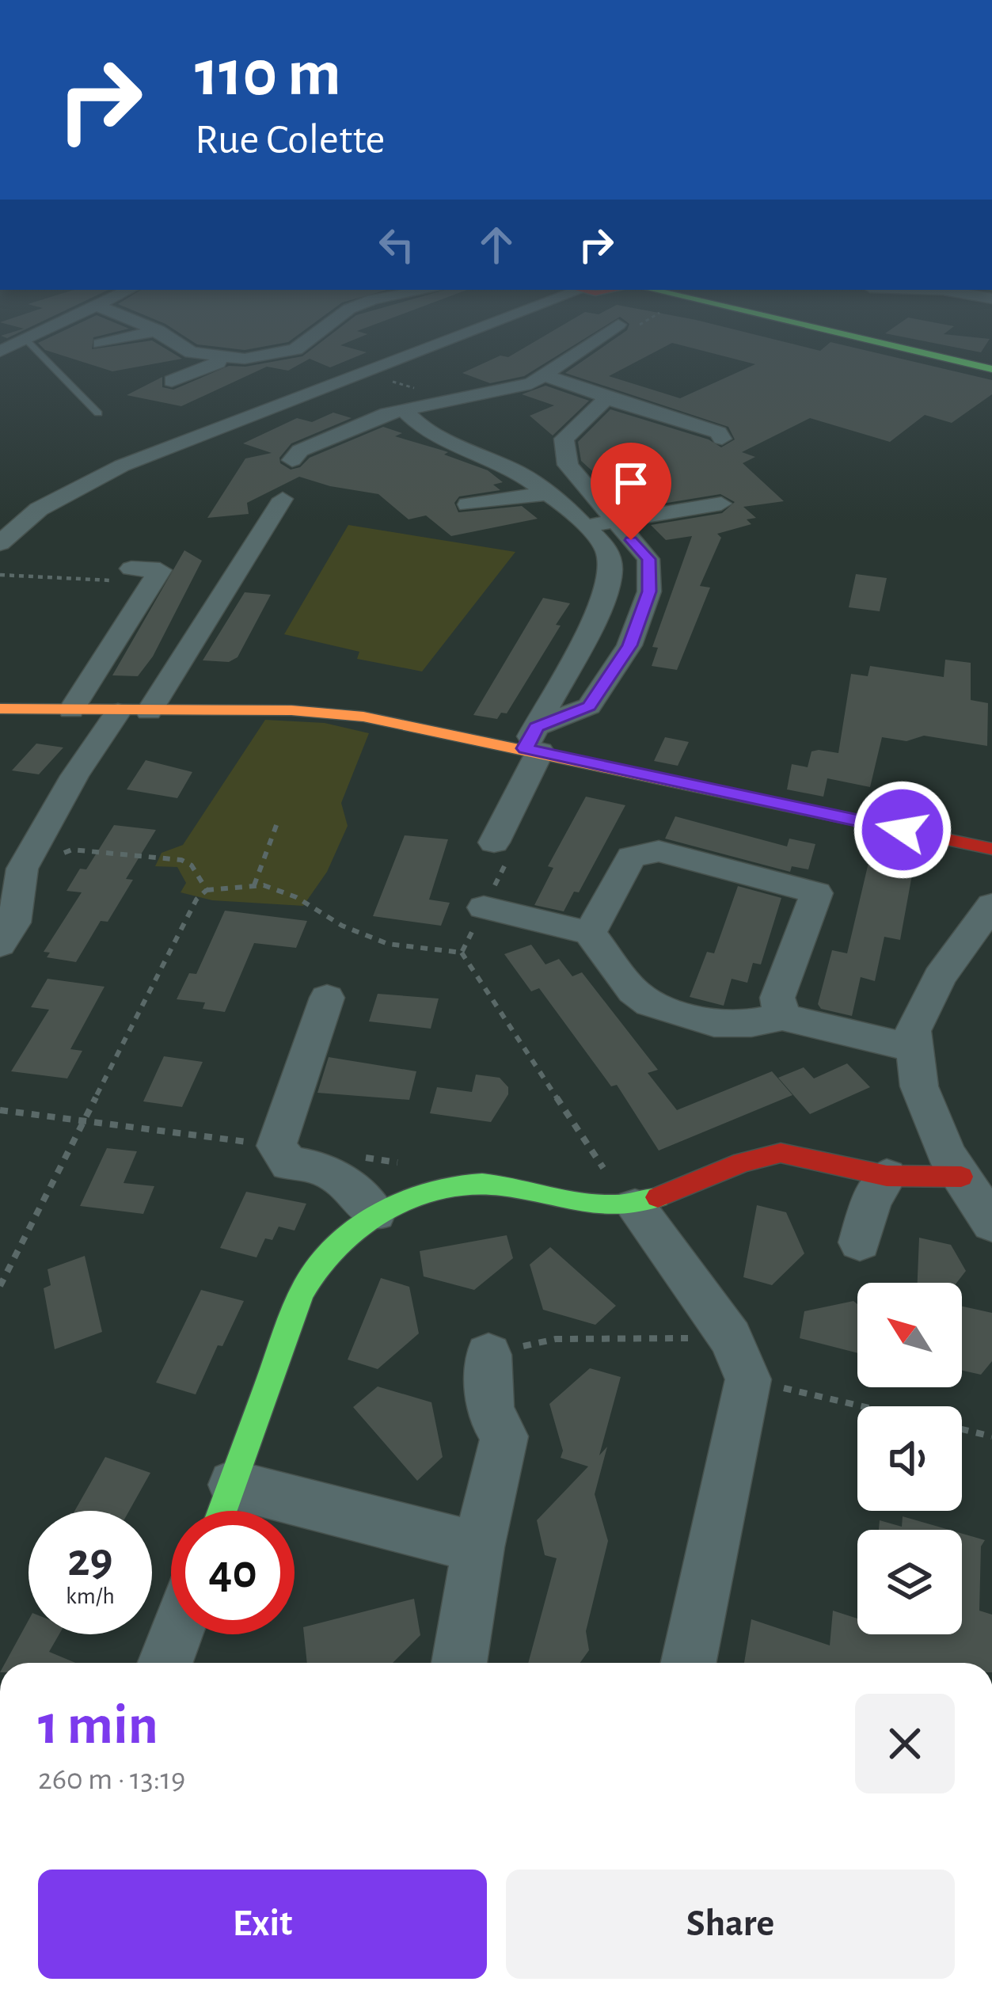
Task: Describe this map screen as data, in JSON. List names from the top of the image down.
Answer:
{
  "north": "top left",
  "page": {
    "turn": ["110 m", "Rue Colette"],
    "speed": "29 km/h",
    "limit": "40",
    "heading": ["1 min", "260 m · 13:19"],
    "buttons": ["Exit", "Share"]
  }
}
